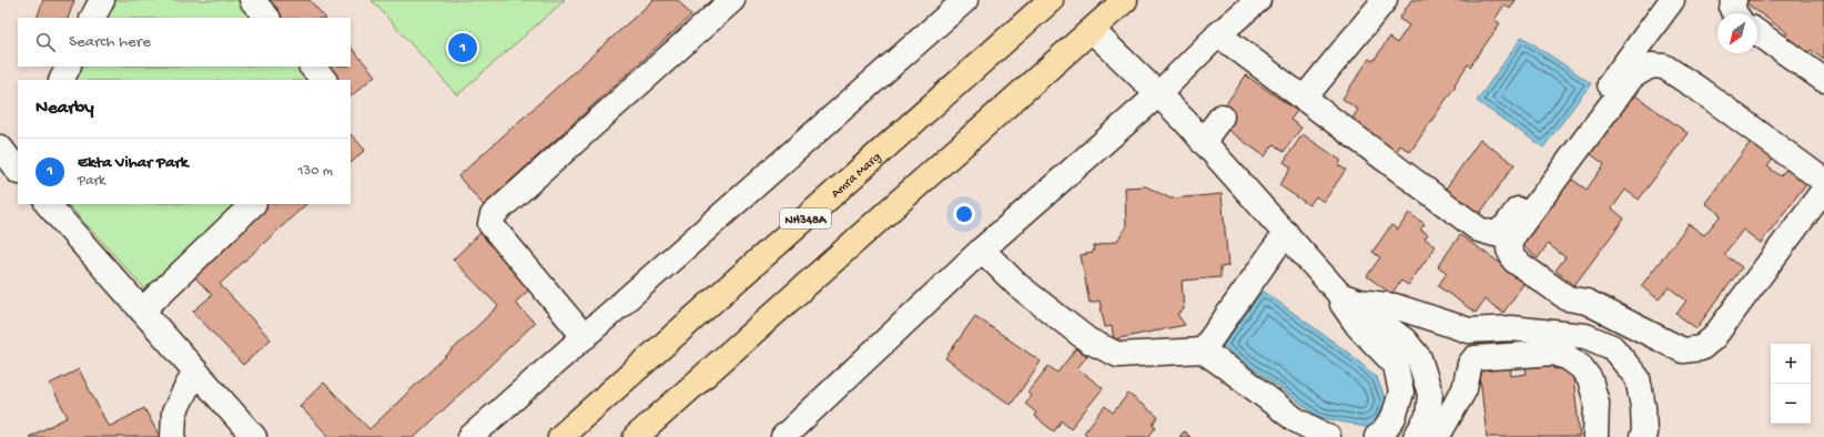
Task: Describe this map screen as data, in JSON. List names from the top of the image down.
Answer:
{
  "streets": {
    "highway": ["Amra Marg", "NH348A"]
  },
  "north": "bottom left",
  "page": {
    "search": "Search here",
    "pins": "1",
    "heading": "Nearby",
    "list": [
      {
        "mark": "1",
        "name": "Ekta Vihar Park",
        "note": "Park",
        "value": "130 m"
      }
    ],
    "map_buttons": ["+", "−"]
  }
}
